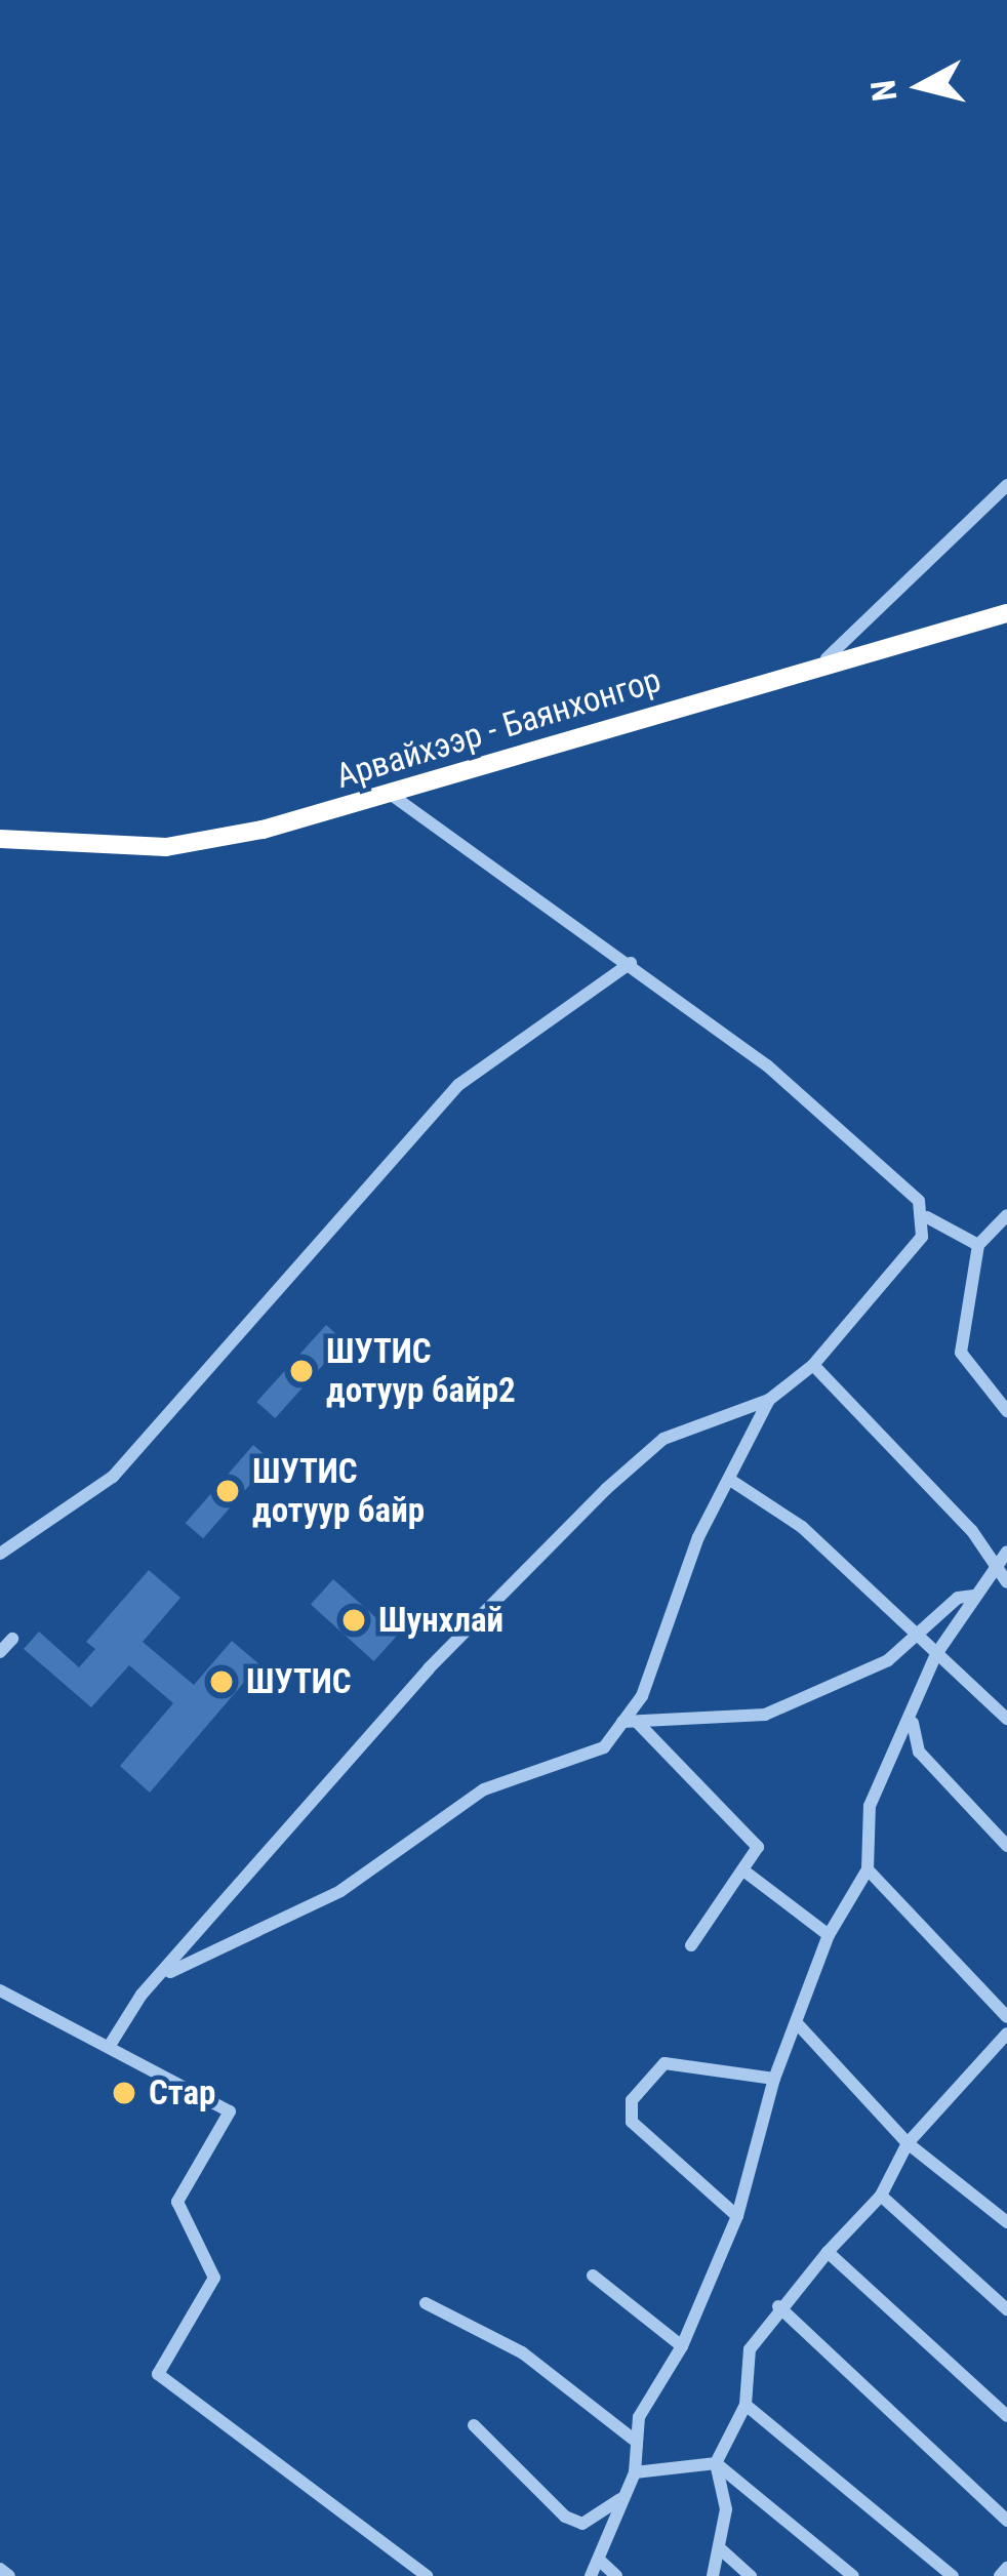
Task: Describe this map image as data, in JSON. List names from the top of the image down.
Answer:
{
  "streets": {
    "highway": ["Арвайхээр - Баянхонгор"]
  },
  "places": [
    "ШУТИС дотуур байр2",
    "ШУТИС дотуур байр",
    "Шунхлай",
    "ШУТИС",
    "Стар"
  ],
  "north": "left"
}
